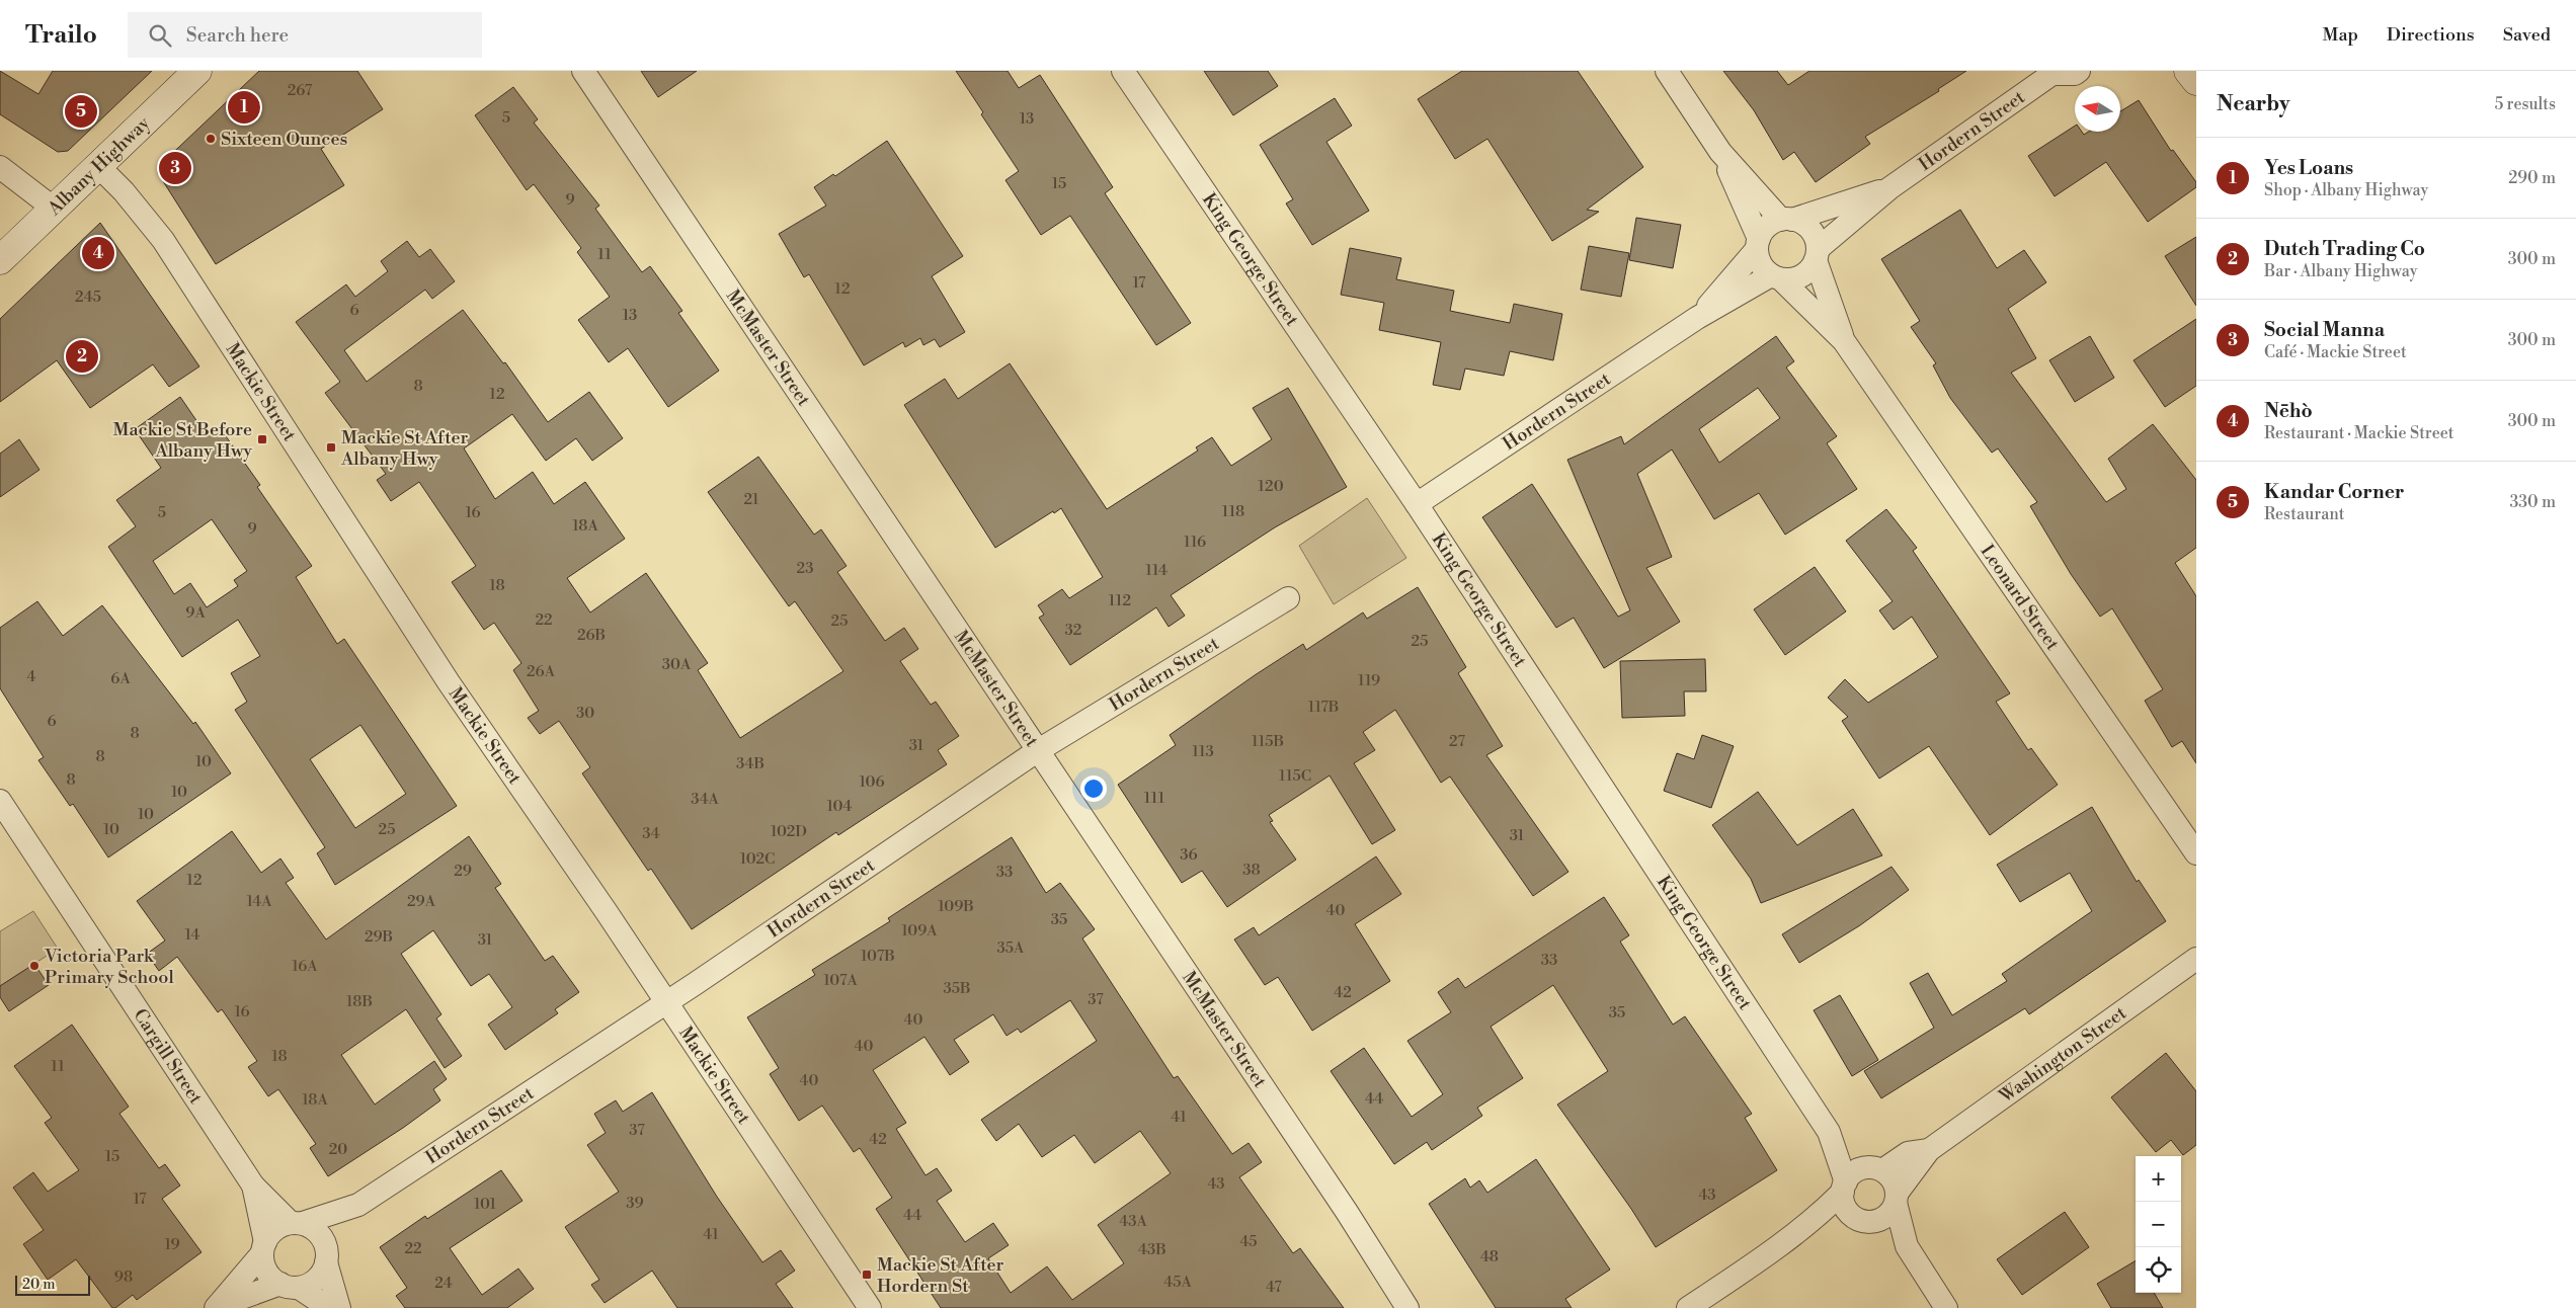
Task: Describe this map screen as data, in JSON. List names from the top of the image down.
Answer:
{
  "streets": {
    "main road": ["Albany Highway"],
    "street": [
      "Hordern Street",
      "King George Street",
      "McMaster Street",
      "Mackie Street",
      "Leonard Street",
      "Washington Street",
      "Cargill Street"
    ]
  },
  "crossings": [
    ["Hordern Street", "King George Street"],
    ["Hordern Street", "McMaster Street"],
    ["Hordern Street", "Mackie Street"],
    ["Hordern Street", "Leonard Street"],
    ["Hordern Street", "Cargill Street"],
    ["Albany Highway", "Mackie Street"],
    ["King George Street", "Washington Street"]
  ],
  "places": {
    "other": ["Sixteen Ounces", "Victoria Park Primary School"],
    "transit": ["Mackie St Before Albany Hwy", "Mackie St After Albany Hwy", "Mackie St After Hordern St"]
  },
  "house_numbers": [
    "267",
    "5",
    "13",
    "15",
    "9",
    "11",
    "17",
    "12",
    "245",
    "6",
    "13",
    "8",
    "12",
    "120",
    "21",
    "118",
    "5",
    "16",
    "18A",
    "9",
    "116",
    "23",
    "114",
    "18",
    "112",
    "9A",
    "22",
    "25",
    "32",
    "26B",
    "25",
    "30A",
    "26A",
    "4",
    "6A",
    "119",
    "117B",
    "30",
    "6",
    "8",
    "115B",
    "27",
    "31",
    "113",
    "8",
    "10",
    "34B",
    "115C",
    "8",
    "106",
    "10",
    "111",
    "34A",
    "104",
    "10",
    "10",
    "25",
    "102D",
    "34",
    "31",
    "36",
    "102C",
    "38",
    "29",
    "33",
    "12",
    "14A",
    "29A",
    "109B",
    "40",
    "35",
    "109A",
    "14",
    "29B",
    "31",
    "35A",
    "107B",
    "33",
    "16A",
    "107A",
    "35B",
    "42",
    "37",
    "18B",
    "16",
    "35",
    "40",
    "40",
    "18",
    "11",
    "40",
    "44",
    "18A",
    "41",
    "37",
    "42",
    "20",
    "15",
    "43",
    "43",
    "17",
    "39",
    "101",
    "44",
    "43A",
    "41",
    "45",
    "19",
    "22",
    "43B",
    "48",
    "98",
    "45A",
    "24",
    "47"
  ],
  "scale_bar": "20 m",
  "north": "left",
  "page": {
    "header": "Trailo",
    "search": "Search here",
    "nav": ["Map", "Directions", "Saved"],
    "heading": ["Nearby", "5 results"],
    "pins": [
      "1",
      "5",
      "3",
      "4",
      "2"
    ],
    "list": [
      {
        "mark": "1",
        "name": "Yes Loans",
        "note": "Shop · Albany Highway",
        "value": "290 m"
      },
      {
        "mark": "2",
        "name": "Dutch Trading Co",
        "note": "Bar · Albany Highway",
        "value": "300 m"
      },
      {
        "mark": "3",
        "name": "Social Manna",
        "note": "Café · Mackie Street",
        "value": "300 m"
      },
      {
        "mark": "4",
        "name": "Nēhò",
        "note": "Restaurant · Mackie Street",
        "value": "300 m"
      },
      {
        "mark": "5",
        "name": "Kandar Corner",
        "note": "Restaurant",
        "value": "330 m"
      }
    ],
    "map_buttons": ["+", "−"],
    "scale": "20 m"
  }
}
